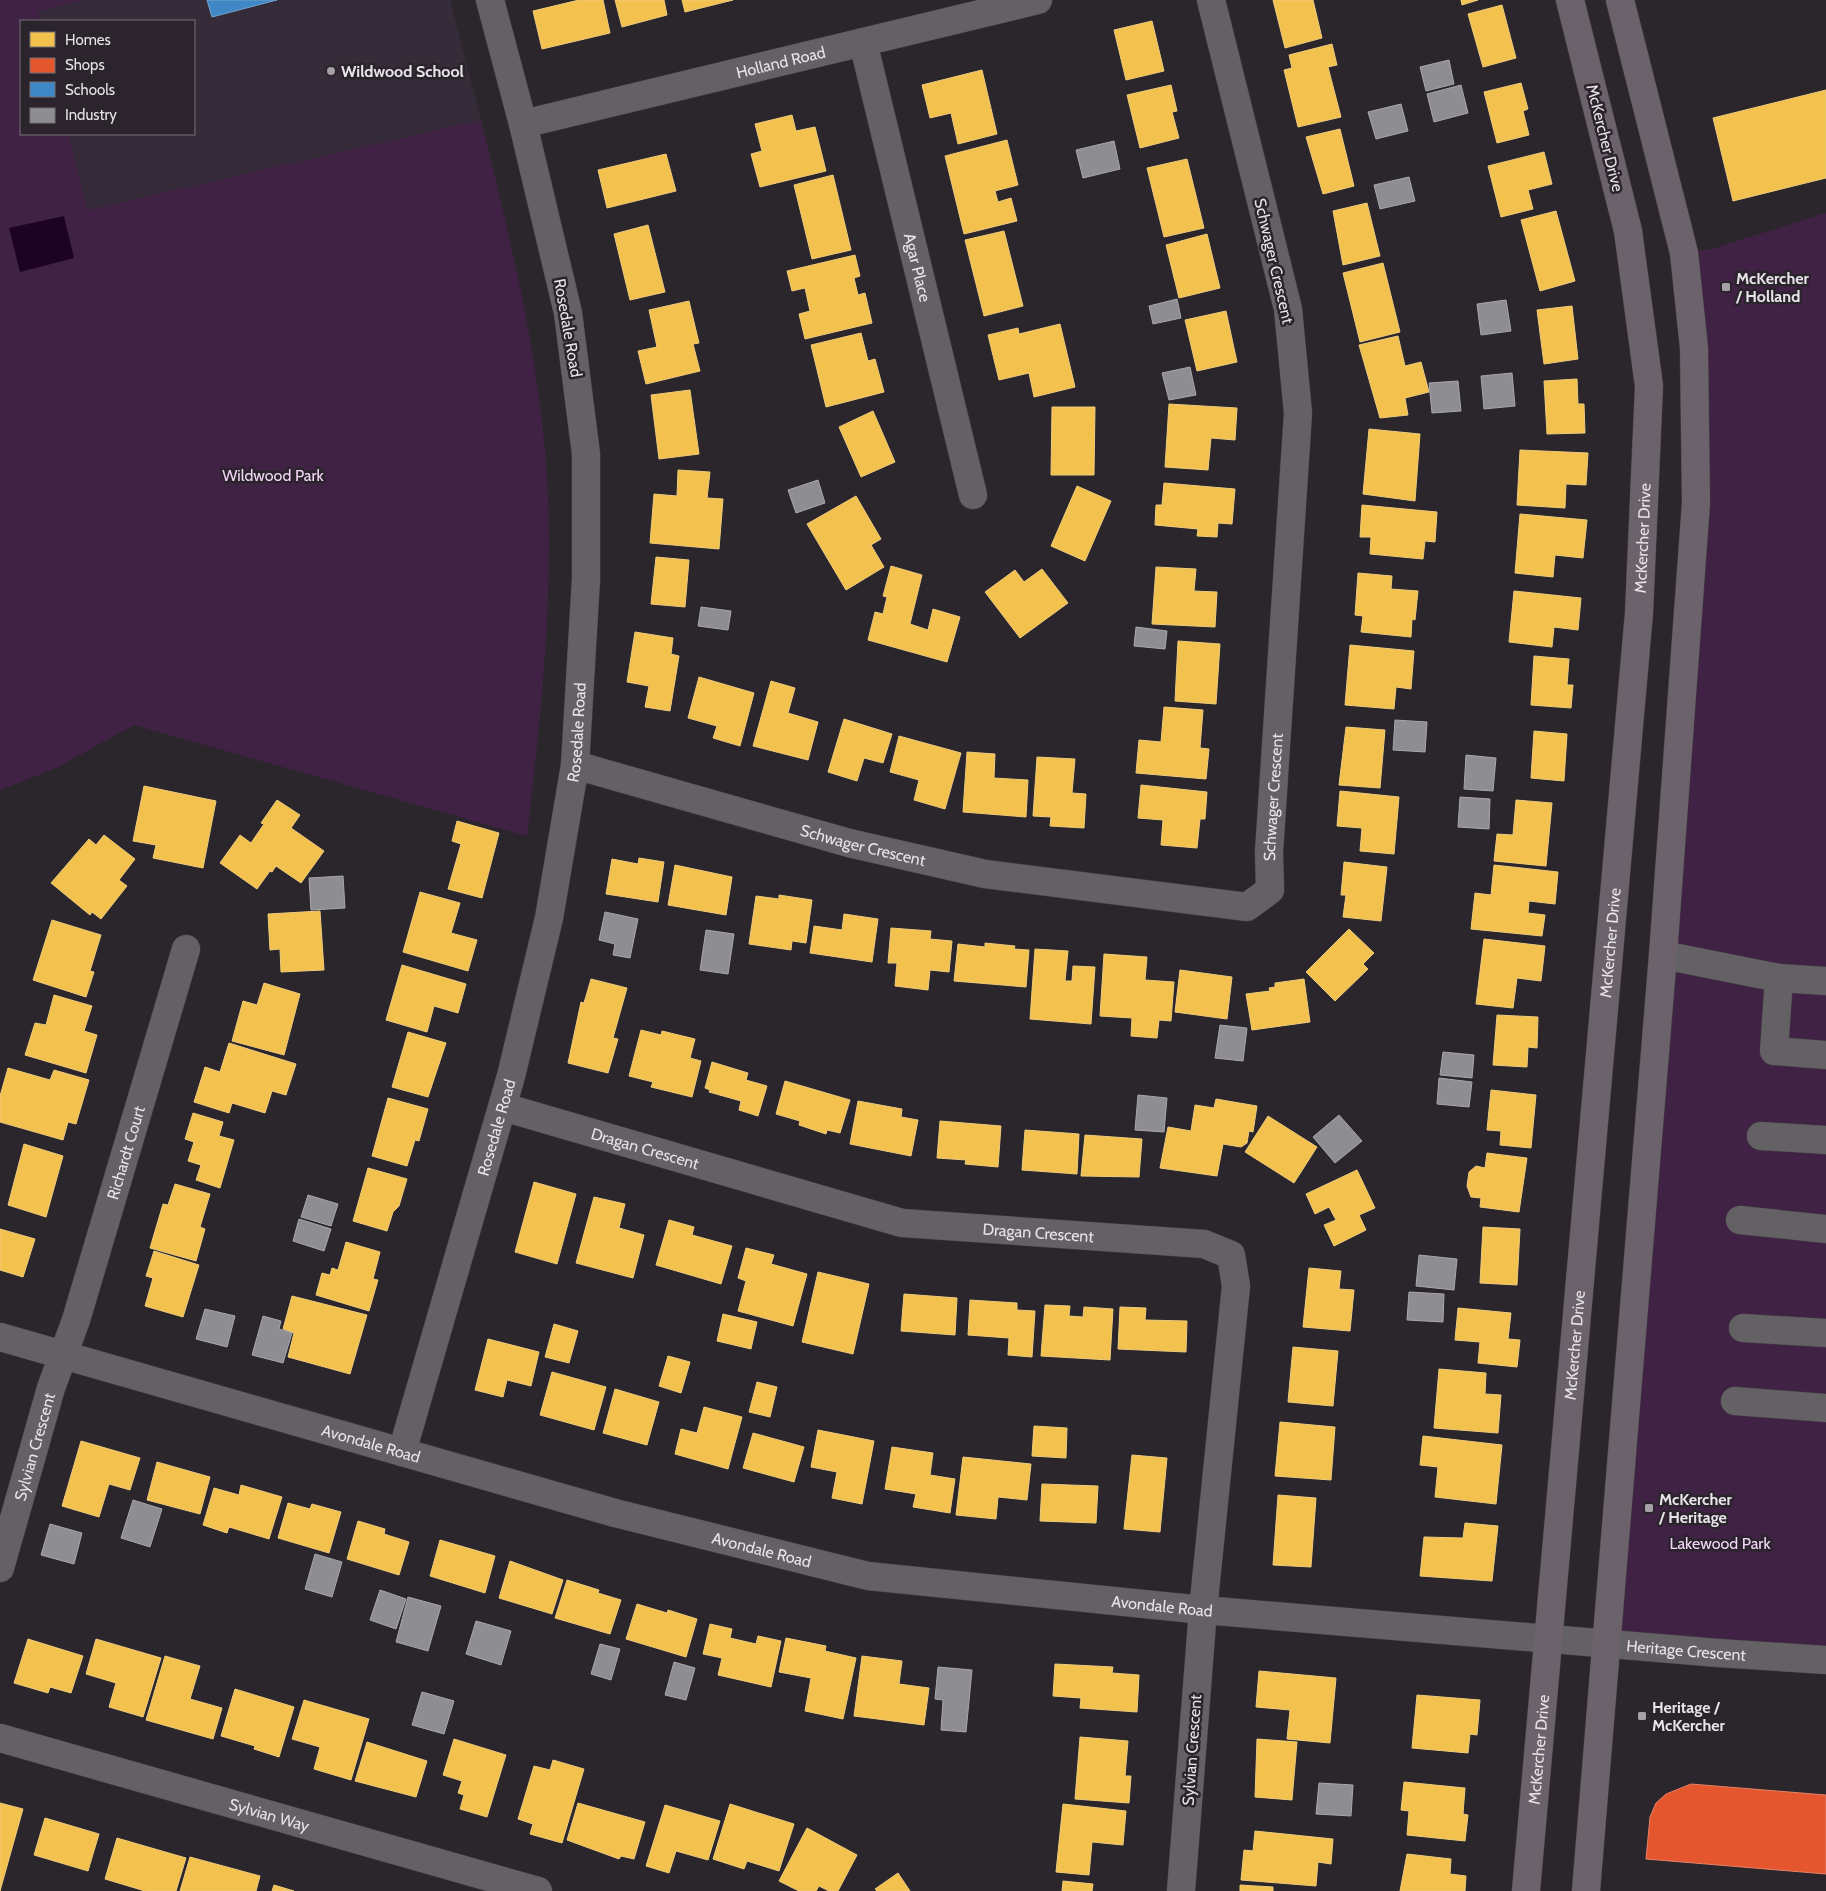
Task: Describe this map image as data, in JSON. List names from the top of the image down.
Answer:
{
  "streets": {
    "main road": ["McKercher Drive"],
    "street": [
      "Holland Road",
      "Schwager Crescent",
      "Agar Place",
      "Rosedale Road",
      "Dragan Crescent",
      "Richardt Court",
      "Avondale Road",
      "Sylvian Crescent",
      "Heritage Crescent",
      "Sylvian Way"
    ]
  },
  "crossings": [
    ["Holland Road", "Agar Place"],
    ["Holland Road", "Rosedale Road"],
    ["McKercher Drive", "Avondale Road"],
    ["McKercher Drive", "Heritage Crescent"],
    ["Schwager Crescent", "Rosedale Road"],
    ["Rosedale Road", "Dragan Crescent"],
    ["Rosedale Road", "Avondale Road"],
    ["Dragan Crescent", "Avondale Road"],
    ["Dragan Crescent", "Sylvian Crescent"],
    ["Richardt Court", "Avondale Road"],
    ["Richardt Court", "Sylvian Crescent"],
    ["Avondale Road", "Sylvian Crescent"],
    ["Avondale Road", "Heritage Crescent"]
  ],
  "parks": ["Wildwood Park", "Lakewood Park"],
  "places": {
    "other": ["Wildwood School"],
    "transit": ["McKercher / Holland", "McKercher / Heritage", "Heritage / McKercher"]
  },
  "legend": [
    "Homes",
    "Shops",
    "Schools",
    "Industry"
  ]
}
